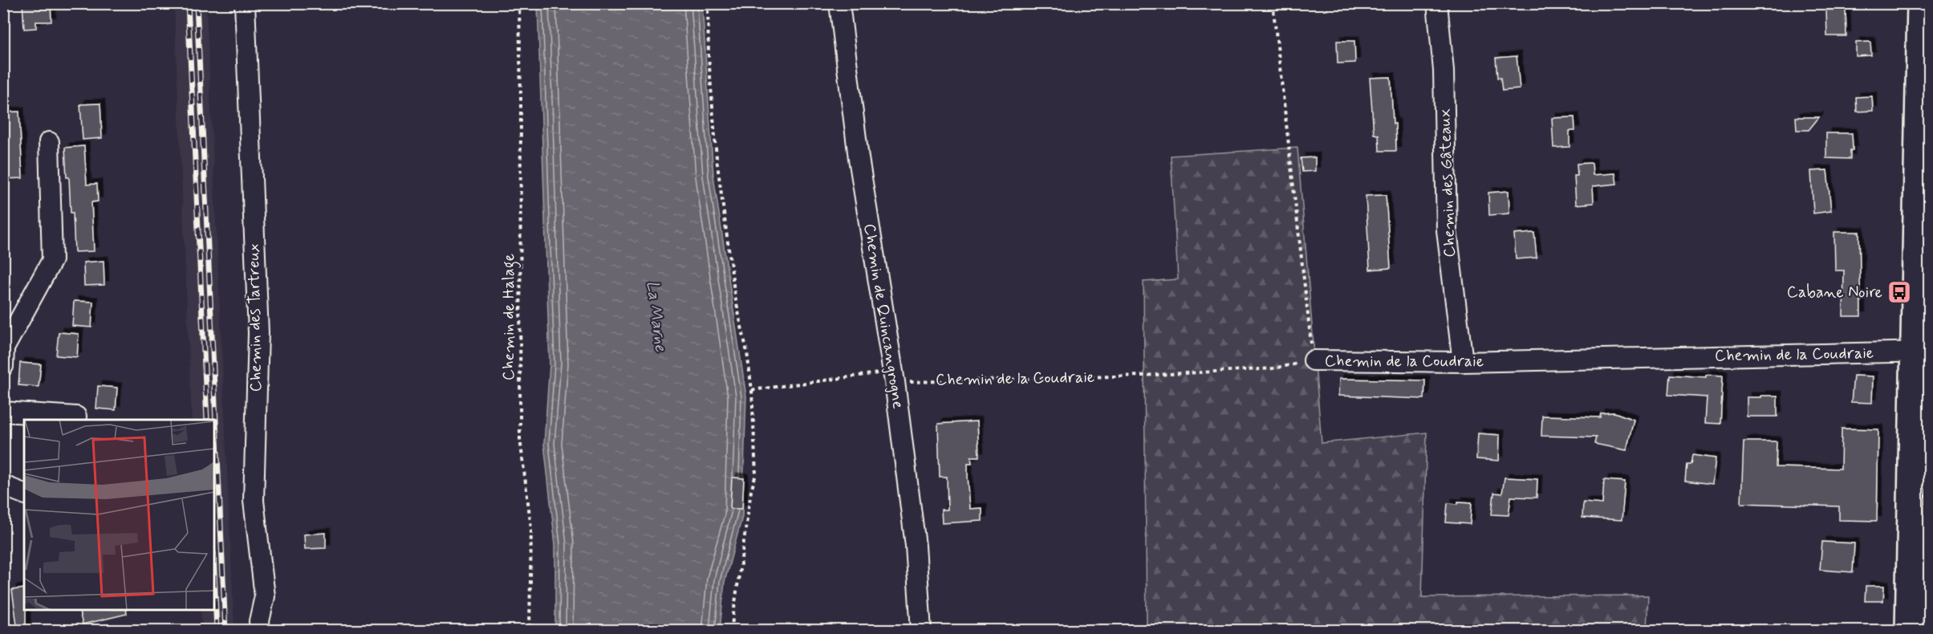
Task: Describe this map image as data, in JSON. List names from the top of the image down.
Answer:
{
  "streets": {
    "street": [
      "Chemin des Gâteaux",
      "Chemin de Quincangrogne",
      "Chemin des Tartreux",
      "Chemin de la Coudraie"
    ],
    "path": ["Chemin de Halage"]
  },
  "crossings": [
    ["Chemin des Gâteaux", "Chemin de la Coudraie"],
    ["Chemin de Quincangrogne", "Chemin de la Coudraie"]
  ],
  "water": ["La Marne"],
  "places": {
    "bus stop": ["Cabane Noire"]
  }
}
